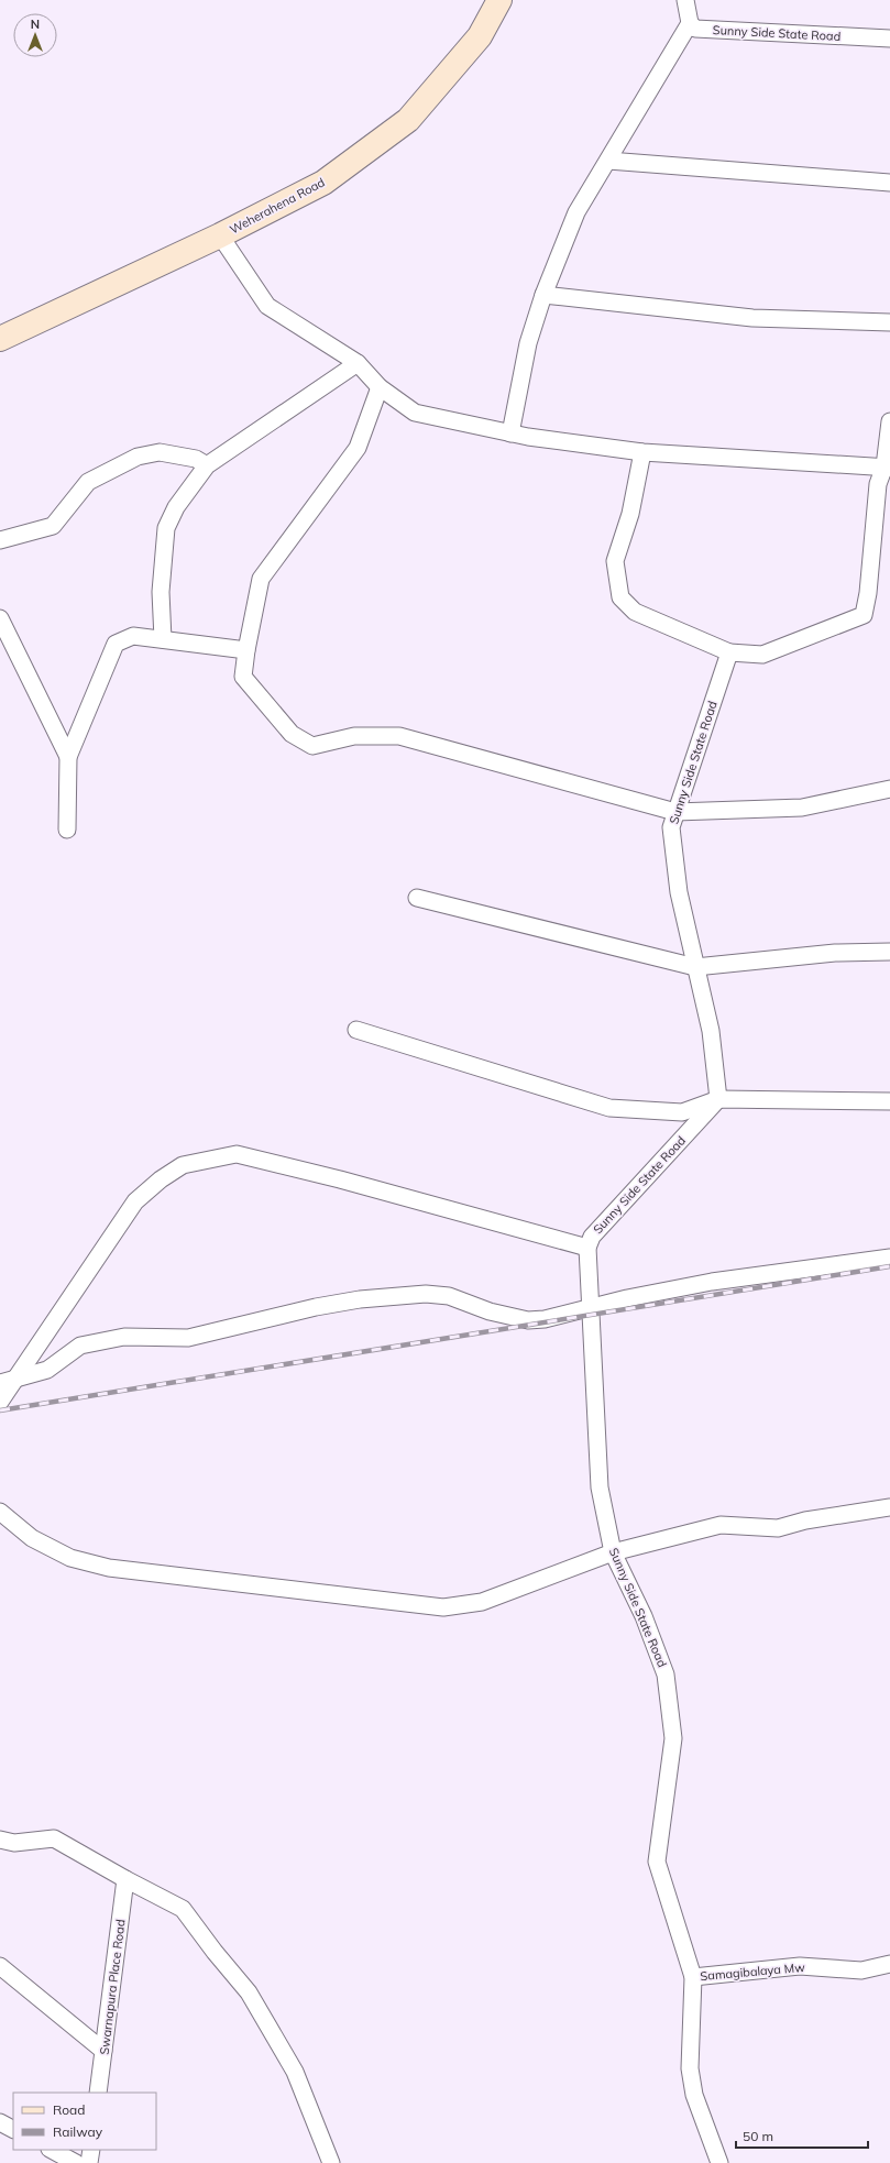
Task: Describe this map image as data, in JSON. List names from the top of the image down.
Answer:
{
  "streets": {
    "main road": ["Weherahena Road"],
    "street": ["Sunny Side State Road", "Samagibalaya Mw", "Swarnapura Place Road"]
  },
  "crossings": [
    ["Sunny Side State Road", "Samagibalaya Mw"]
  ],
  "legend": ["Road", "Railway"],
  "scale_bar": "50 m",
  "north": "top"
}
